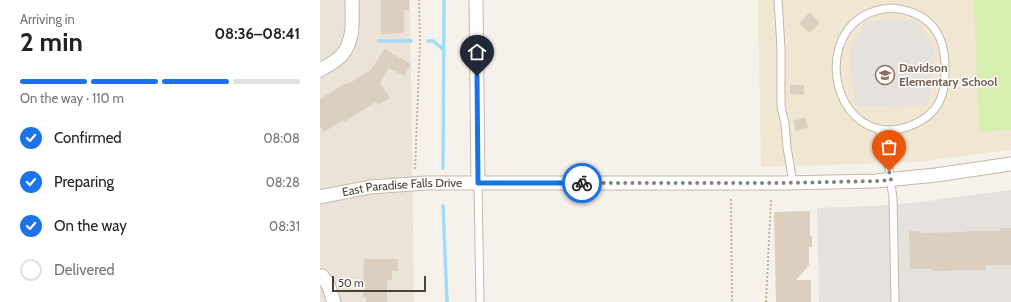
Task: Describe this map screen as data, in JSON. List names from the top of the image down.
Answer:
{
  "streets": {
    "street": ["East Paradise Falls Drive"]
  },
  "places": {
    "school or university": ["Davidson Elementary School"]
  },
  "scale_bar": "50 m",
  "page": {
    "heading": ["2 min", "Arriving in", "08:36–08:41"],
    "bar": "On the way · 110 m",
    "list": [
      ["Confirmed", "08:08"],
      ["Preparing", "08:28"],
      ["On the way", "08:31"],
      "Delivered"
    ],
    "scale": "50 m"
  }
}
